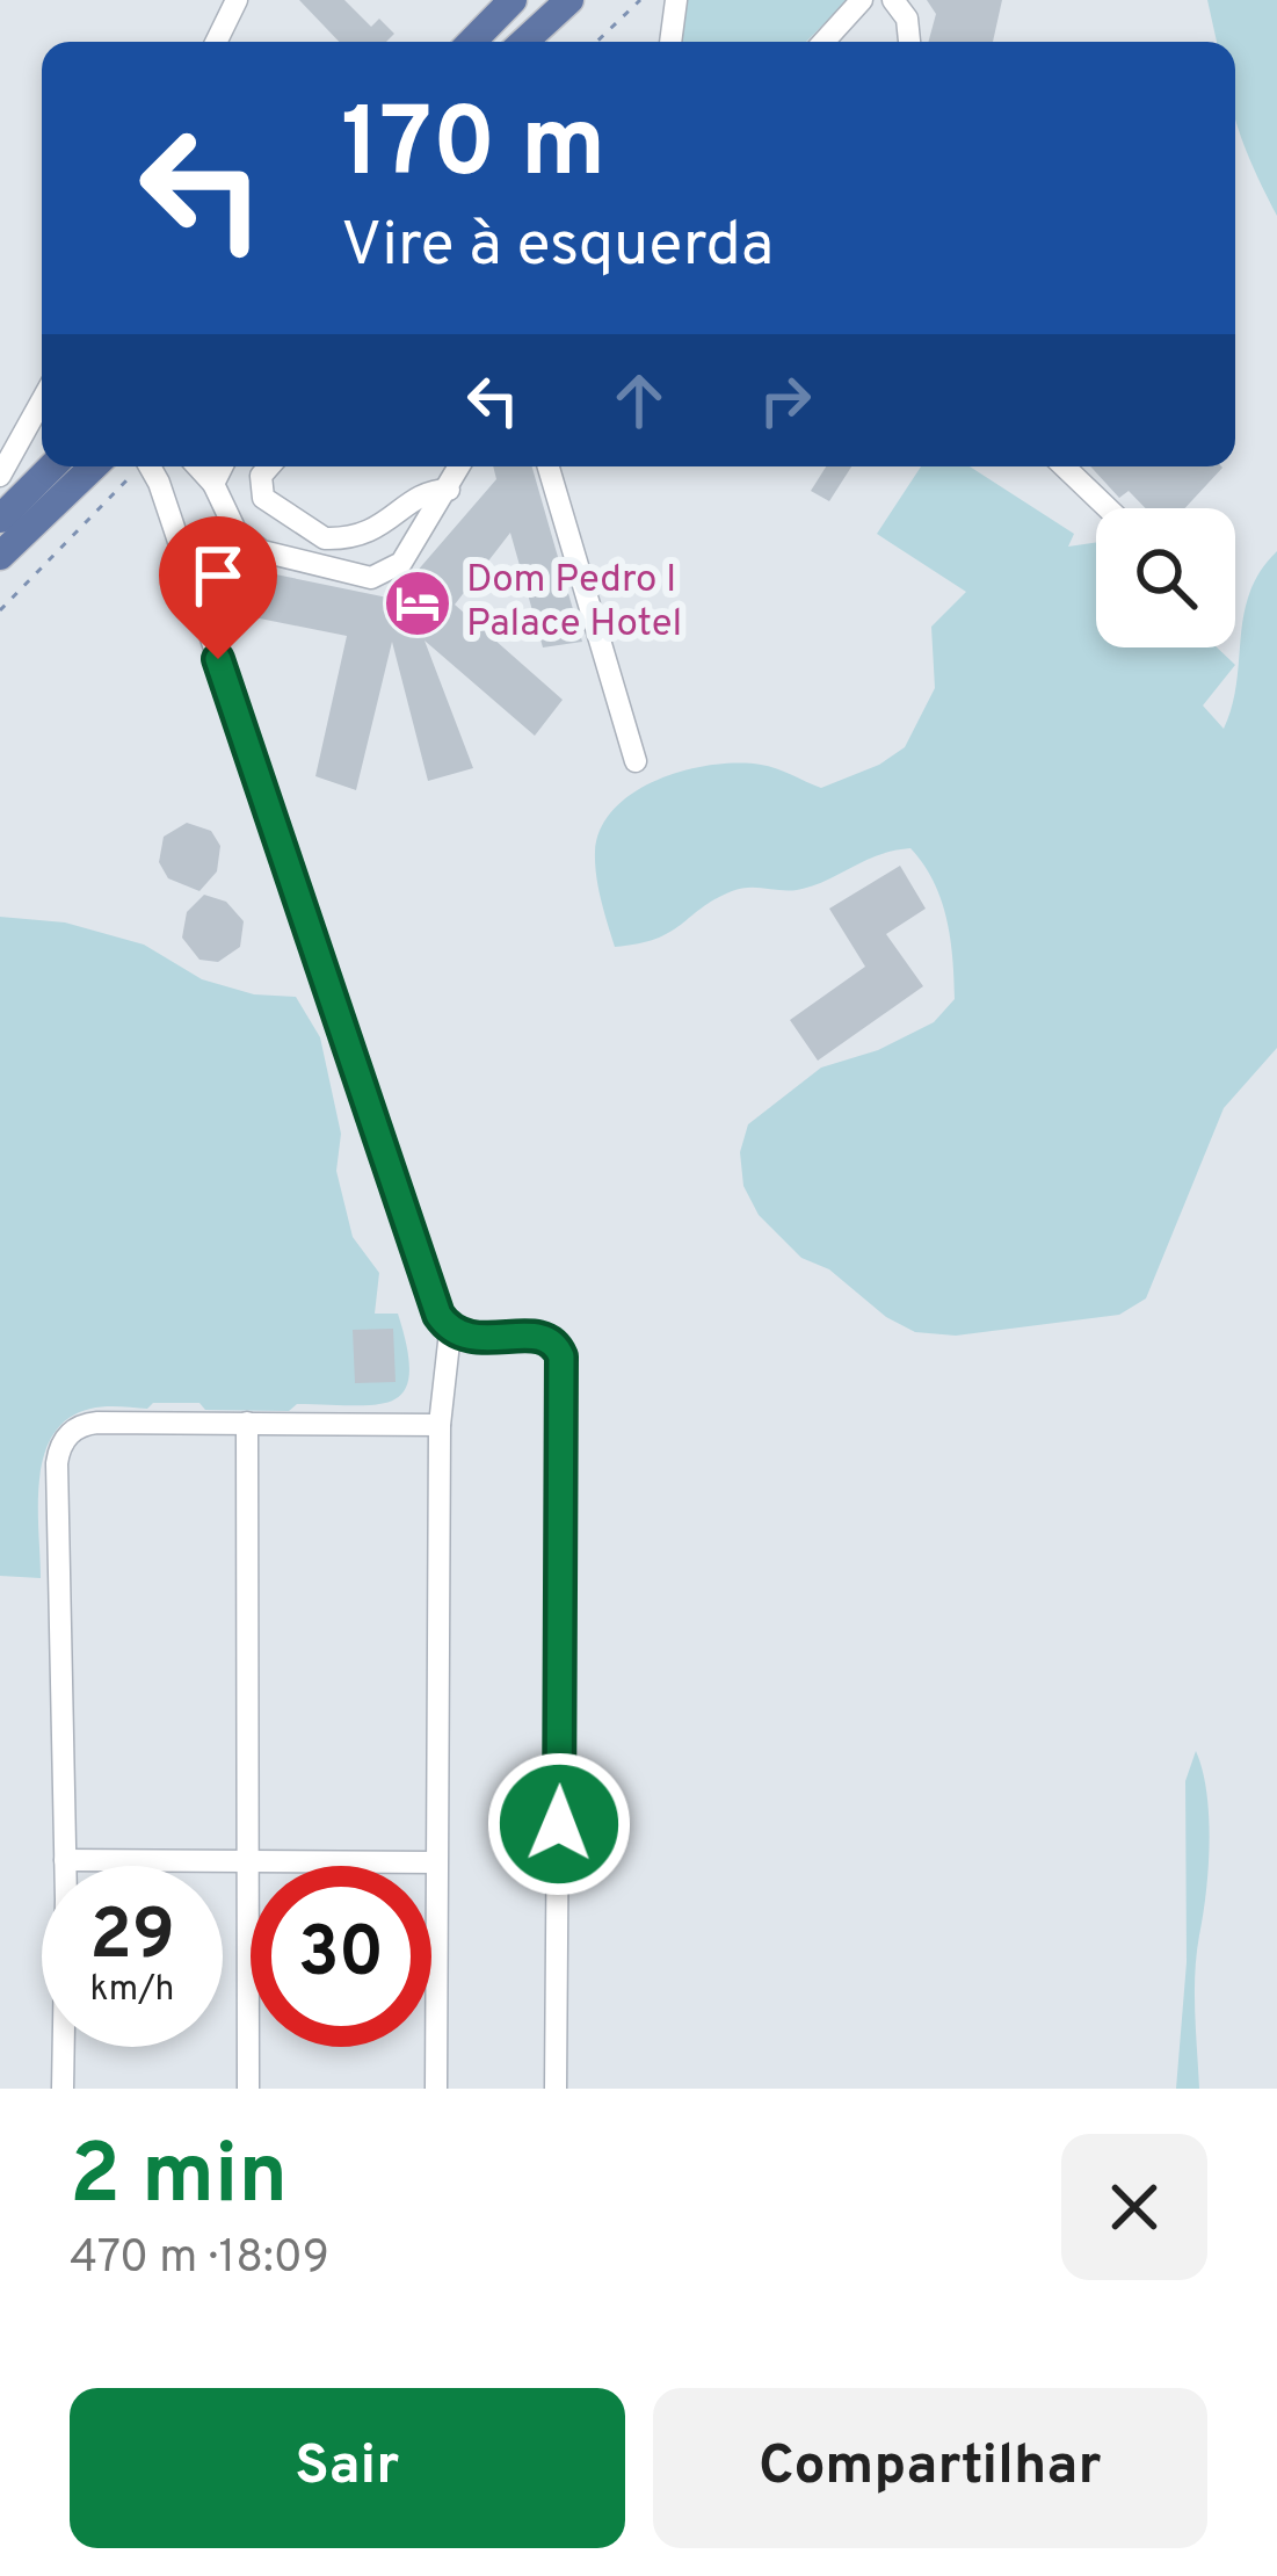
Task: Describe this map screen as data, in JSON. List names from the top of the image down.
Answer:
{
  "places": {
    "hotel": ["Dom Pedro I Palace Hotel"]
  },
  "page": {
    "turn": ["170 m", "Vire à esquerda"],
    "speed": "29 km/h",
    "limit": "30",
    "heading": ["2 min", "470 m · 18:09"],
    "buttons": ["Sair", "Compartilhar"]
  }
}
